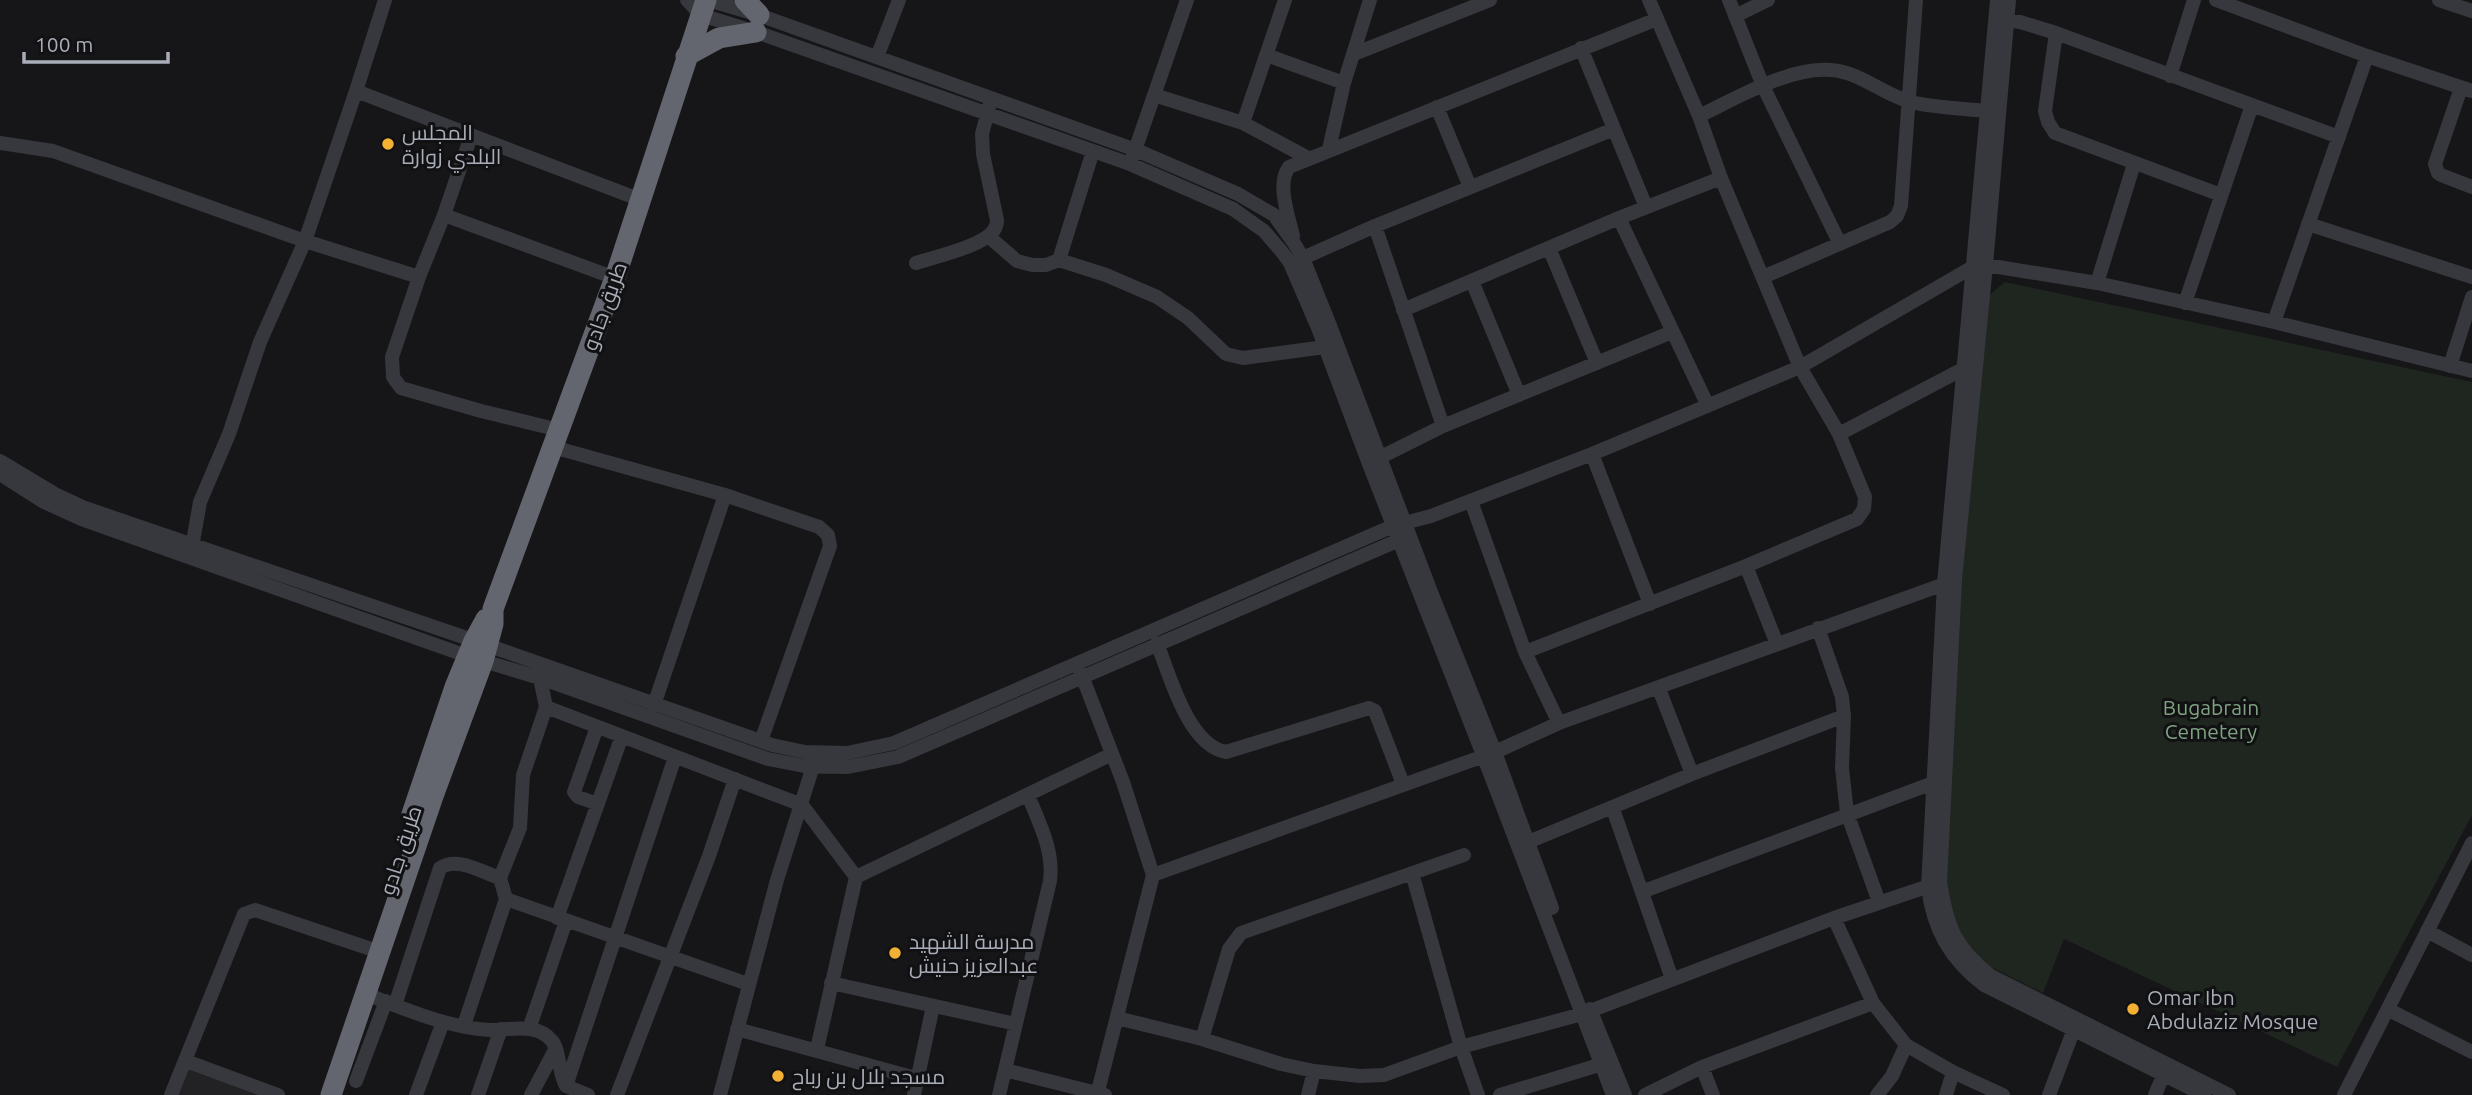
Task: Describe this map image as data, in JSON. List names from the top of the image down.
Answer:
{
  "streets": {
    "highway": ["طريق جادو"]
  },
  "parks": ["Bugabrain Cemetery"],
  "places": [
    "المجلس البلدي زوارة",
    "مدرسة الشهيد عبدالعزيز حنيش",
    "Omar Ibn Abdulaziz Mosque",
    "مسجد بلال بن رباح"
  ],
  "scale_bar": "100 m"
}
